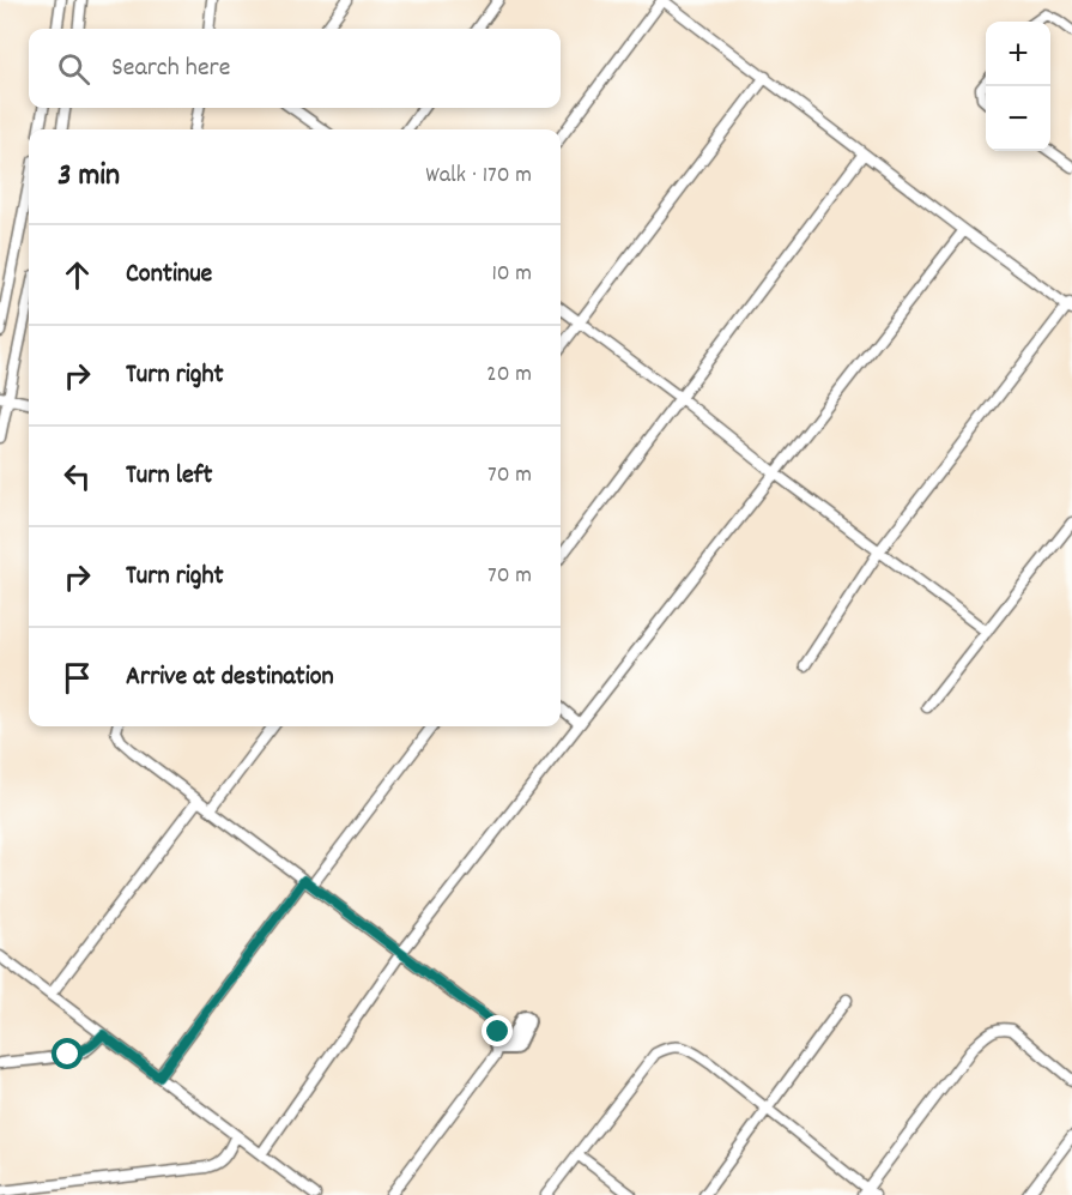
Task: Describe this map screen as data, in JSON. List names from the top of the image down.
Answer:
{
  "page": {
    "map_buttons": ["+", "−"],
    "search": "Search here",
    "heading": ["3 min", "Walk · 170 m"],
    "list": [
      ["Continue", "10 m"],
      ["Turn right", "20 m"],
      ["Turn left", "70 m"],
      ["Turn right", "70 m"],
      "Arrive at destination"
    ]
  }
}
